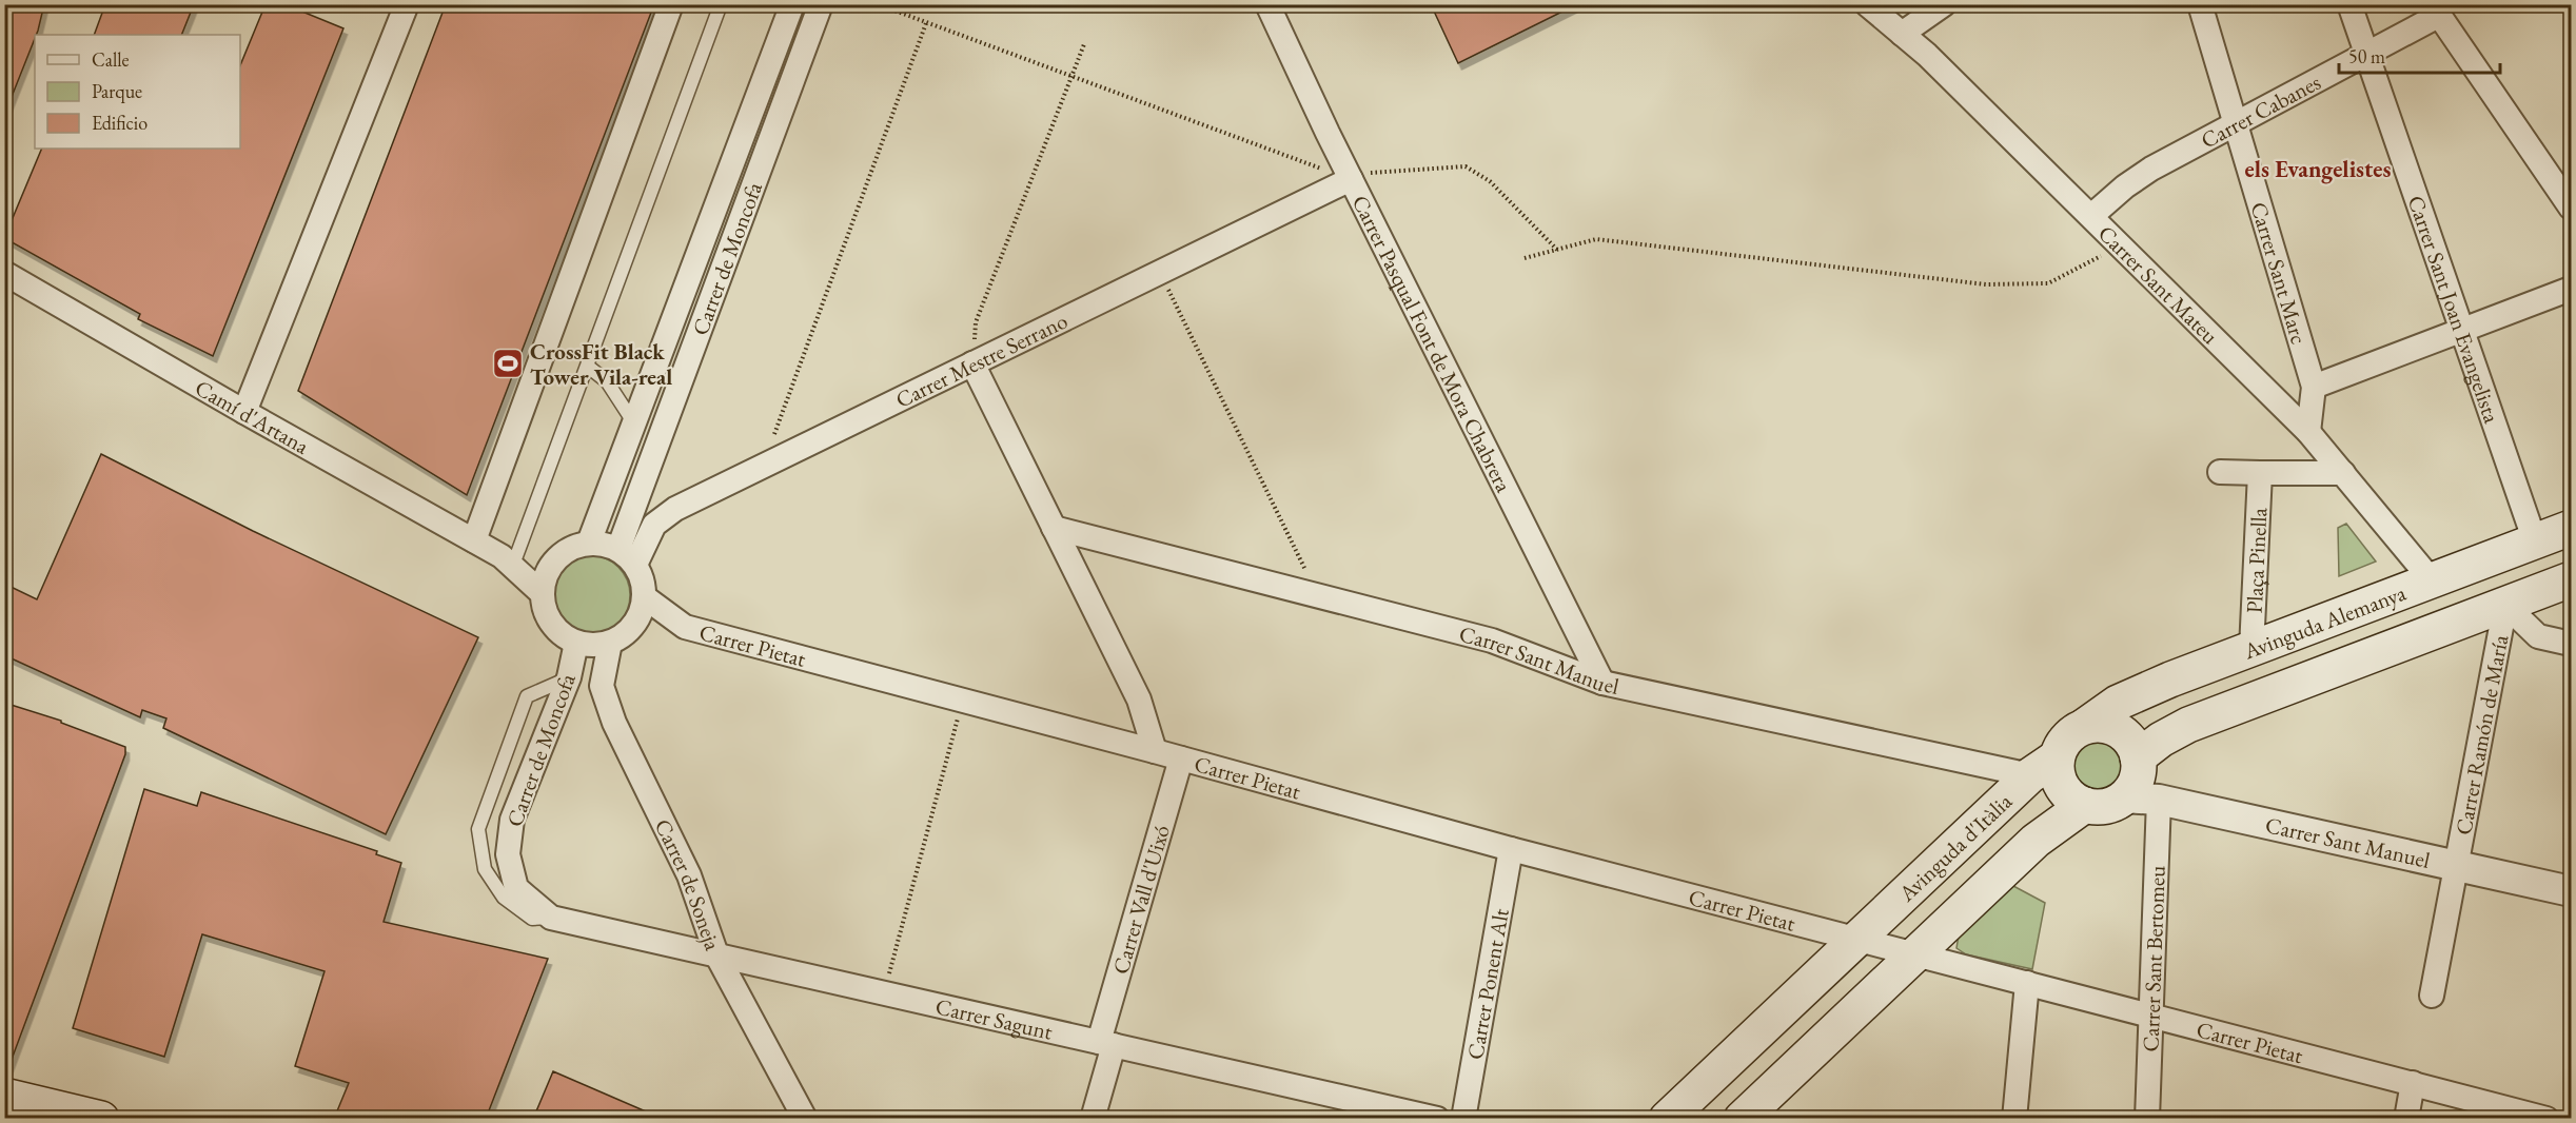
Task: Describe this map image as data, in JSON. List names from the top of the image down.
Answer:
{
  "streets": {
    "main road": ["Avinguda Alemanya", "Avinguda d'Itàlia"],
    "street": [
      "Carrer Cabanes",
      "Carrer de Moncofa",
      "Carrer Sant Marc",
      "Carrer Sant Mateu",
      "Carrer Sant Joan Evangelista",
      "Carrer Pasqual Font de Mora Chabrera",
      "Carrer Mestre Serrano",
      "Camí d'Artana",
      "Plaça Pinella",
      "Carrer Pietat",
      "Carrer Sant Manuel",
      "Carrer Ramón de María",
      "Carrer de Soneja",
      "Carrer Vall d'Uixó",
      "Carrer Sant Bertomeu",
      "Carrer Ponent Alt",
      "Carrer Sagunt"
    ]
  },
  "crossings": [
    ["Carrer Cabanes", "Carrer Sant Marc"],
    ["Carrer Cabanes", "Carrer Sant Mateu"],
    ["Carrer Cabanes", "Carrer Sant Joan Evangelista"],
    ["Carrer de Moncofa", "Carrer Mestre Serrano"],
    ["Carrer de Moncofa", "Camí d'Artana"],
    ["Carrer de Moncofa", "Carrer Pietat"],
    ["Carrer de Moncofa", "Carrer de Soneja"],
    ["Carrer de Moncofa", "Carrer Sagunt"],
    ["Carrer Sant Marc", "Carrer Sant Mateu"],
    ["Carrer Sant Mateu", "Avinguda Alemanya"],
    ["Carrer Sant Joan Evangelista", "Avinguda Alemanya"],
    ["Carrer Pasqual Font de Mora Chabrera", "Carrer Mestre Serrano"],
    ["Carrer Pasqual Font de Mora Chabrera", "Carrer Sant Manuel"],
    ["Carrer Mestre Serrano", "Camí d'Artana"],
    ["Carrer Mestre Serrano", "Carrer Pietat"],
    ["Carrer Mestre Serrano", "Carrer de Soneja"],
    ["Camí d'Artana", "Carrer Pietat"],
    ["Camí d'Artana", "Carrer de Soneja"],
    ["Plaça Pinella", "Avinguda Alemanya"],
    ["Avinguda Alemanya", "Carrer Sant Manuel"],
    ["Avinguda Alemanya", "Avinguda d'Itàlia"],
    ["Carrer Pietat", "Avinguda d'Itàlia"],
    ["Carrer Pietat", "Carrer de Soneja"],
    ["Carrer Pietat", "Carrer Vall d'Uixó"],
    ["Carrer Pietat", "Carrer Sant Bertomeu"],
    ["Carrer Pietat", "Carrer Ponent Alt"],
    ["Carrer Sant Manuel", "Carrer Ramón de María"],
    ["Carrer Sant Manuel", "Avinguda d'Itàlia"],
    ["Carrer Sant Manuel", "Carrer Sant Bertomeu"],
    ["Carrer de Soneja", "Carrer Sagunt"],
    ["Carrer Vall d'Uixó", "Carrer Sagunt"]
  ],
  "districts": ["els Evangelistes"],
  "places": {
    "sports": ["CrossFit Black Tower Vila-real"]
  },
  "legend": ["Calle", "Parque", "Edificio"],
  "scale_bar": "50 m"
}
